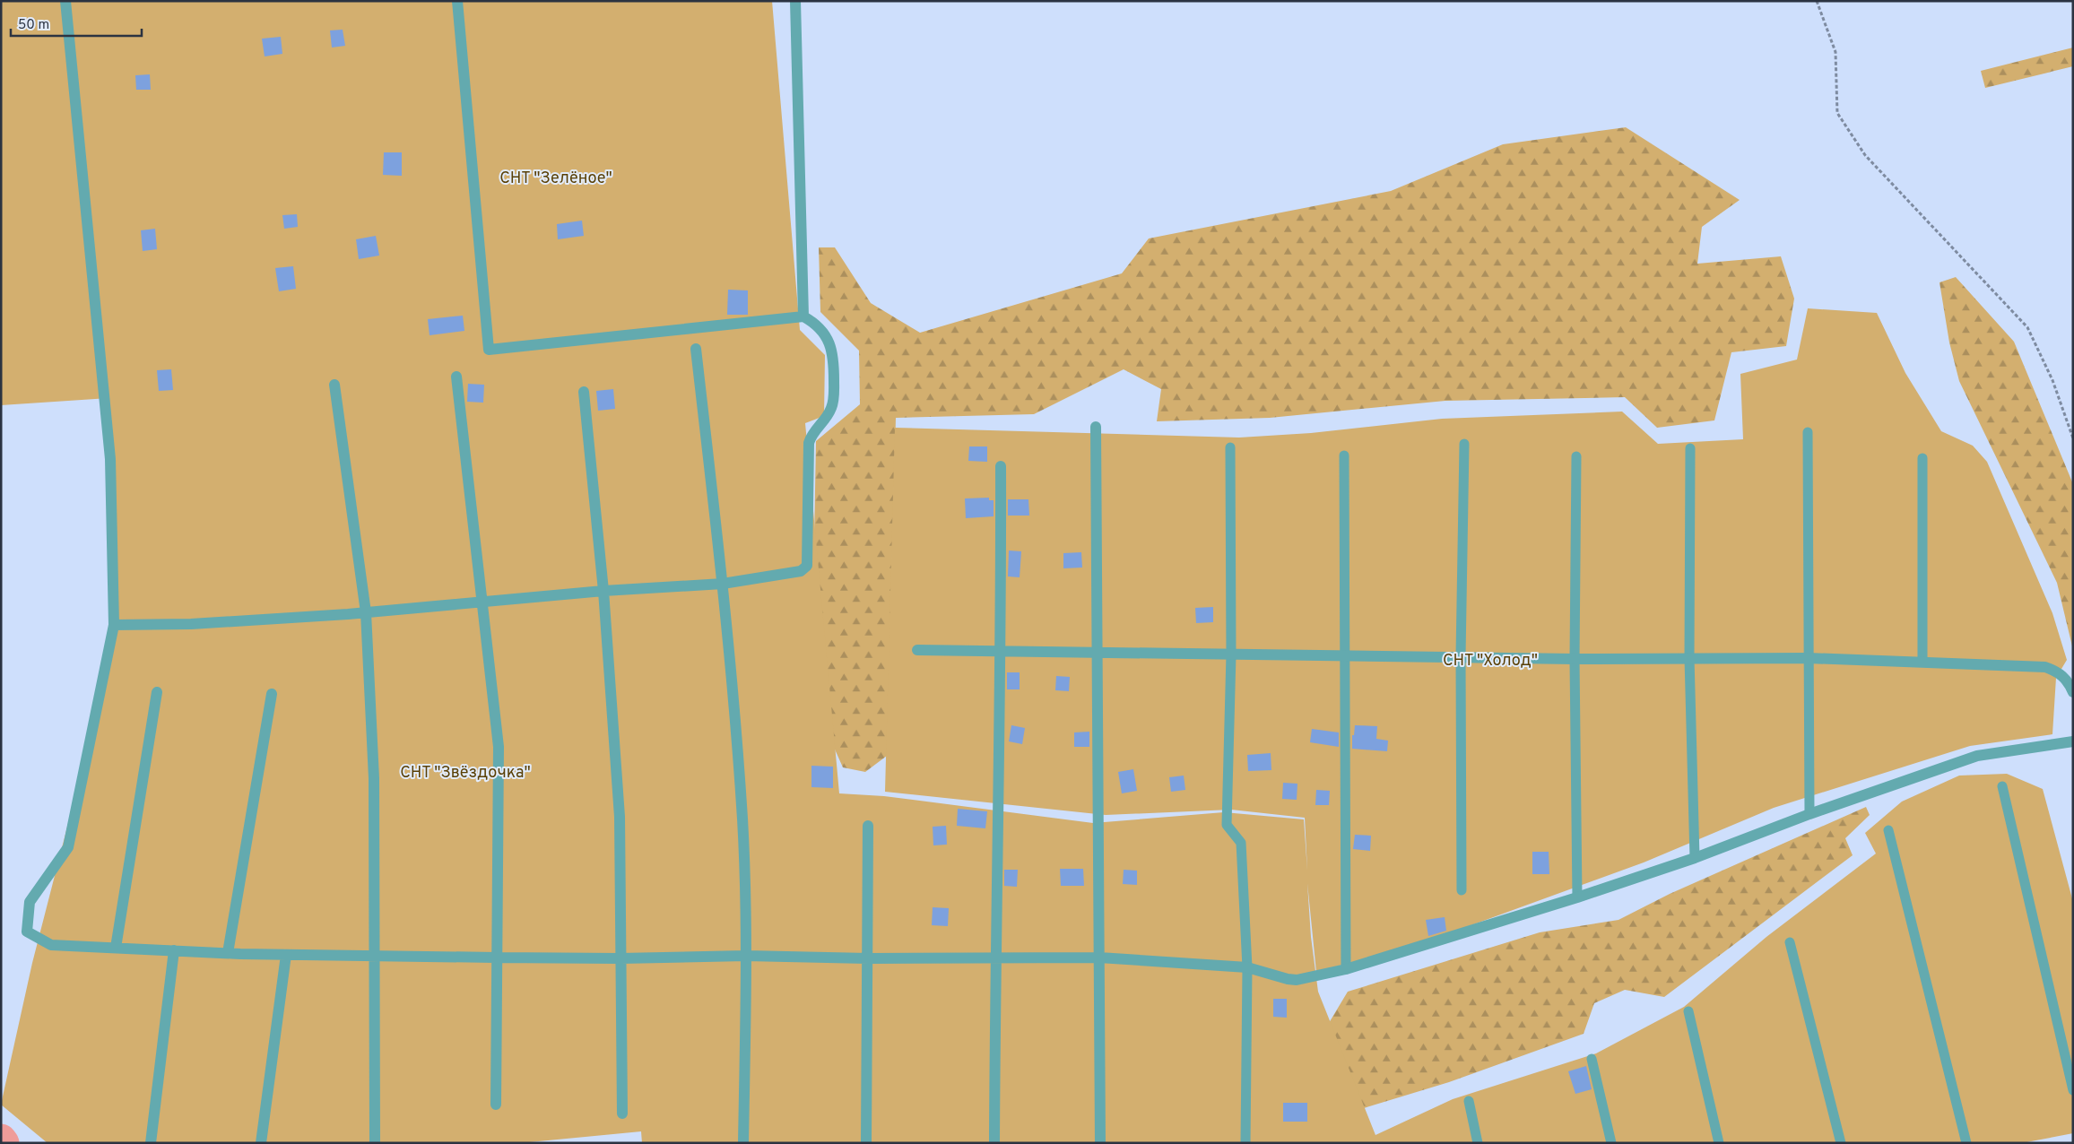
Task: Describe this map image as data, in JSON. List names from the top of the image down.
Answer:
{
  "parks": ["СНТ \"Зелёное\"", "СНТ \"Холод\"", "СНТ \"Звёздочка\""],
  "scale_bar": "50 m"
}
